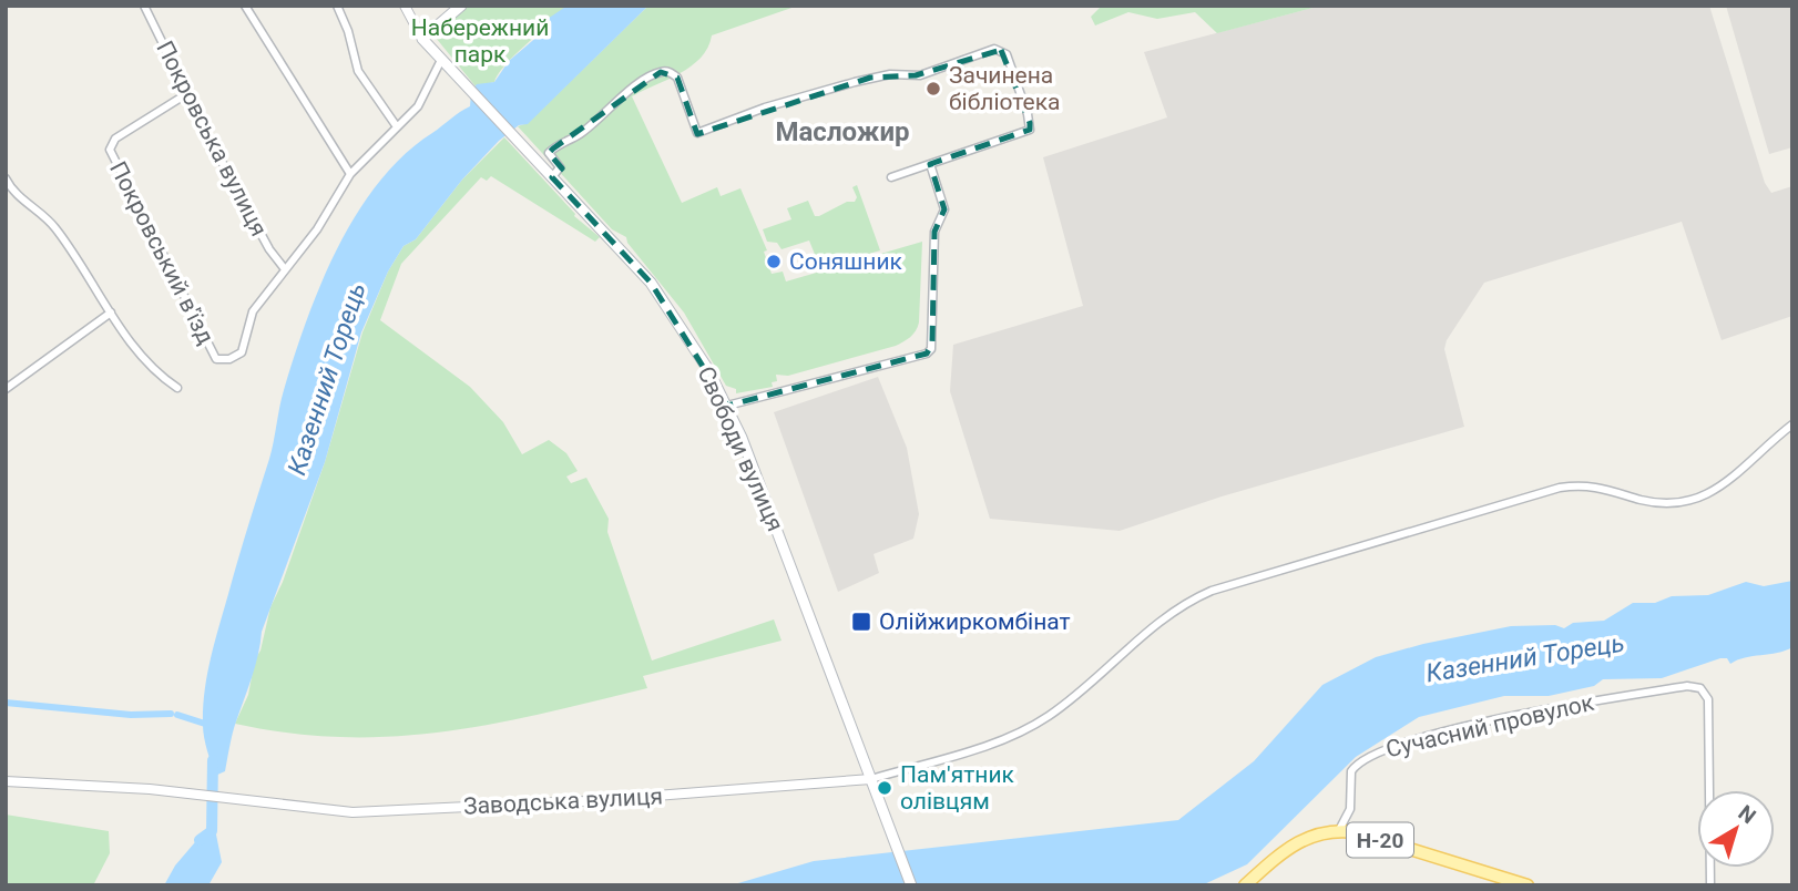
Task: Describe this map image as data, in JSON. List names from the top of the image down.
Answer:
{
  "streets": {
    "main road": ["Свободи вулиця", "Н-20"],
    "street": [
      "Покровська вулиця",
      "Покровський в'їзд",
      "Сучасний провулок",
      "Заводська вулиця"
    ]
  },
  "crossings": [
    ["Покровська вулиця", "Покровський в'їзд"],
    ["Свободи вулиця", "Заводська вулиця"],
    ["Сучасний провулок", "Н-20"]
  ],
  "districts": ["Масложир"],
  "water": ["Казенний Торець"],
  "parks": ["Набережний парк"],
  "places": {
    "other": ["Зачинена бібліотека", "Соняшник", "Пам'ятник олівцям"],
    "transit": ["Олійжиркомбiнат"]
  },
  "north": "top right"
}
